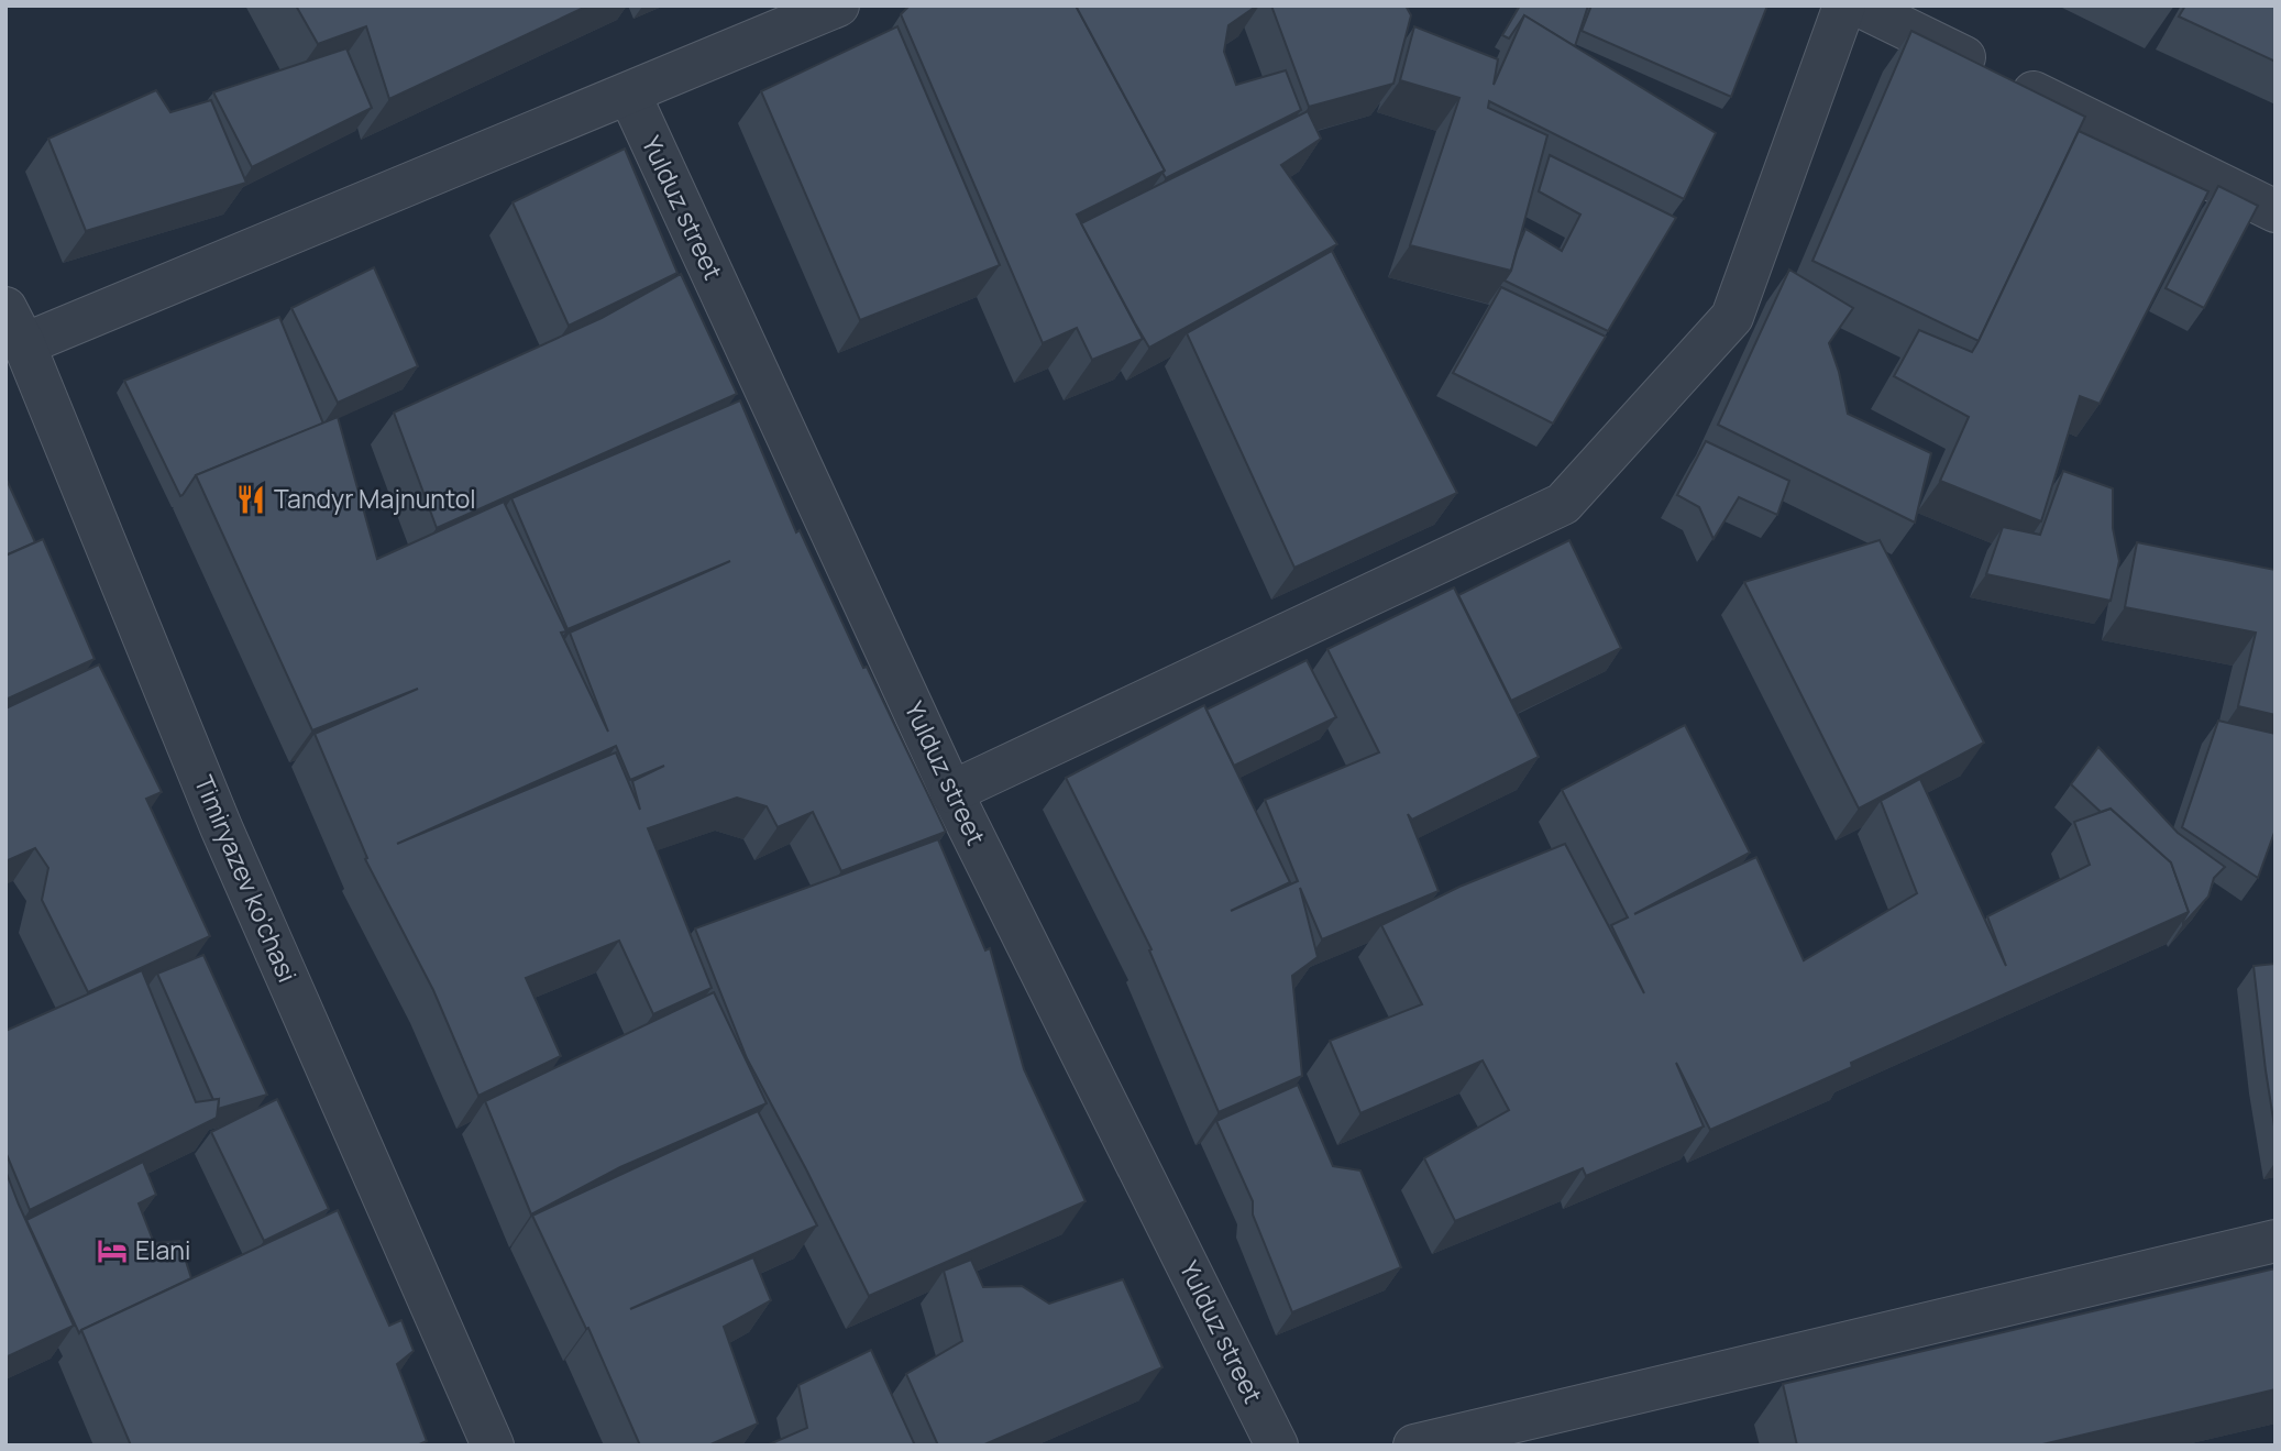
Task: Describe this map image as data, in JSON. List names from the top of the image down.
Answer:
{
  "streets": {
    "street": ["Yulduz street", "Timiryazev ko'chasi"]
  },
  "places": {
    "restaurant": ["Tandyr Majnuntol"],
    "hotel": ["Elani"]
  }
}
